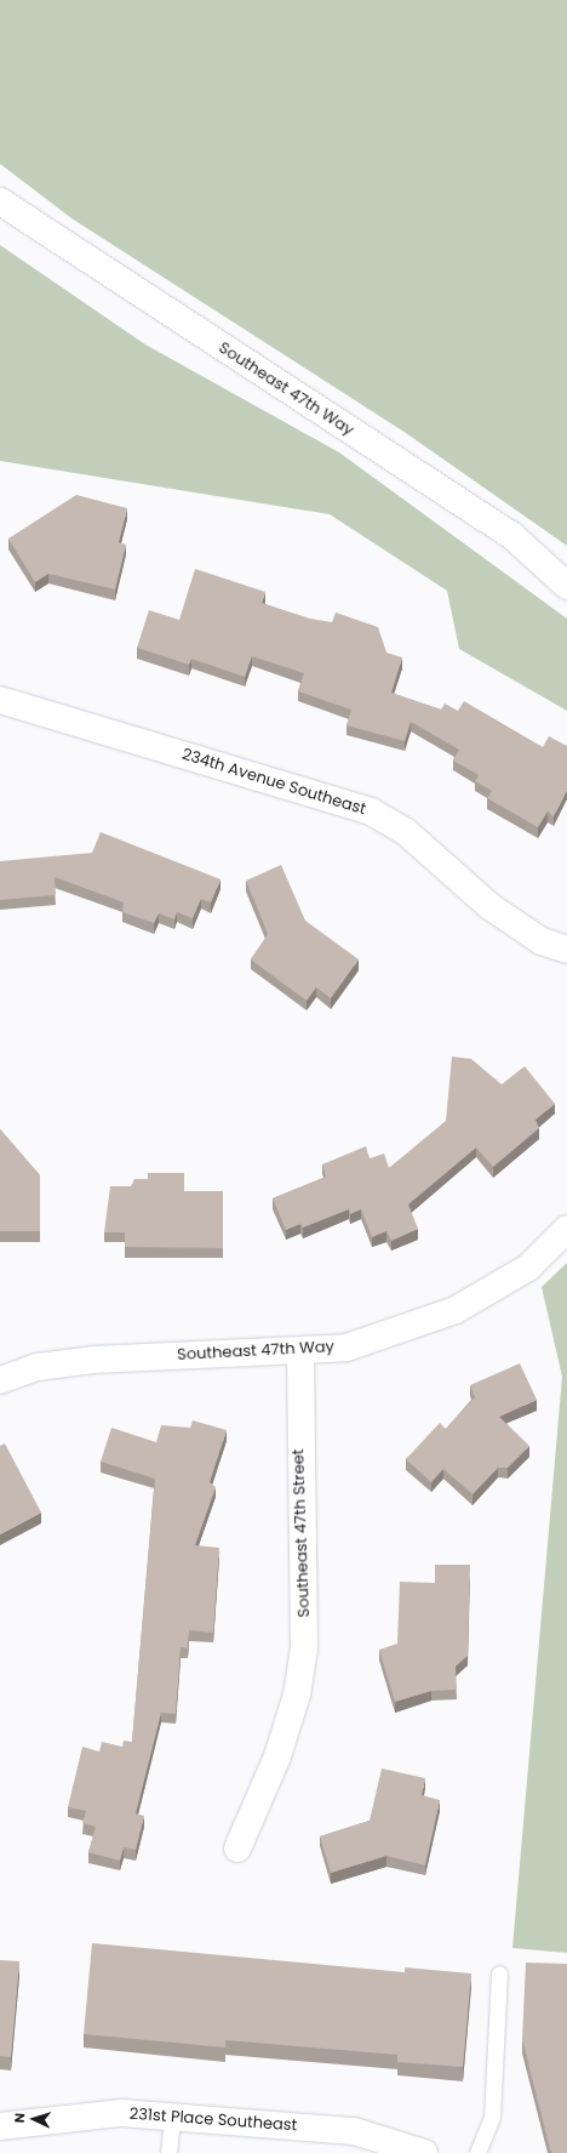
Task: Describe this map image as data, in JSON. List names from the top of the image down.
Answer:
{
  "streets": {
    "street": [
      "Southeast 47th Way",
      "234th Avenue Southeast",
      "Southeast 47th Street",
      "231st Place Southeast"
    ]
  },
  "crossings": [
    ["Southeast 47th Way", "Southeast 47th Street"]
  ],
  "north": "left"
}
